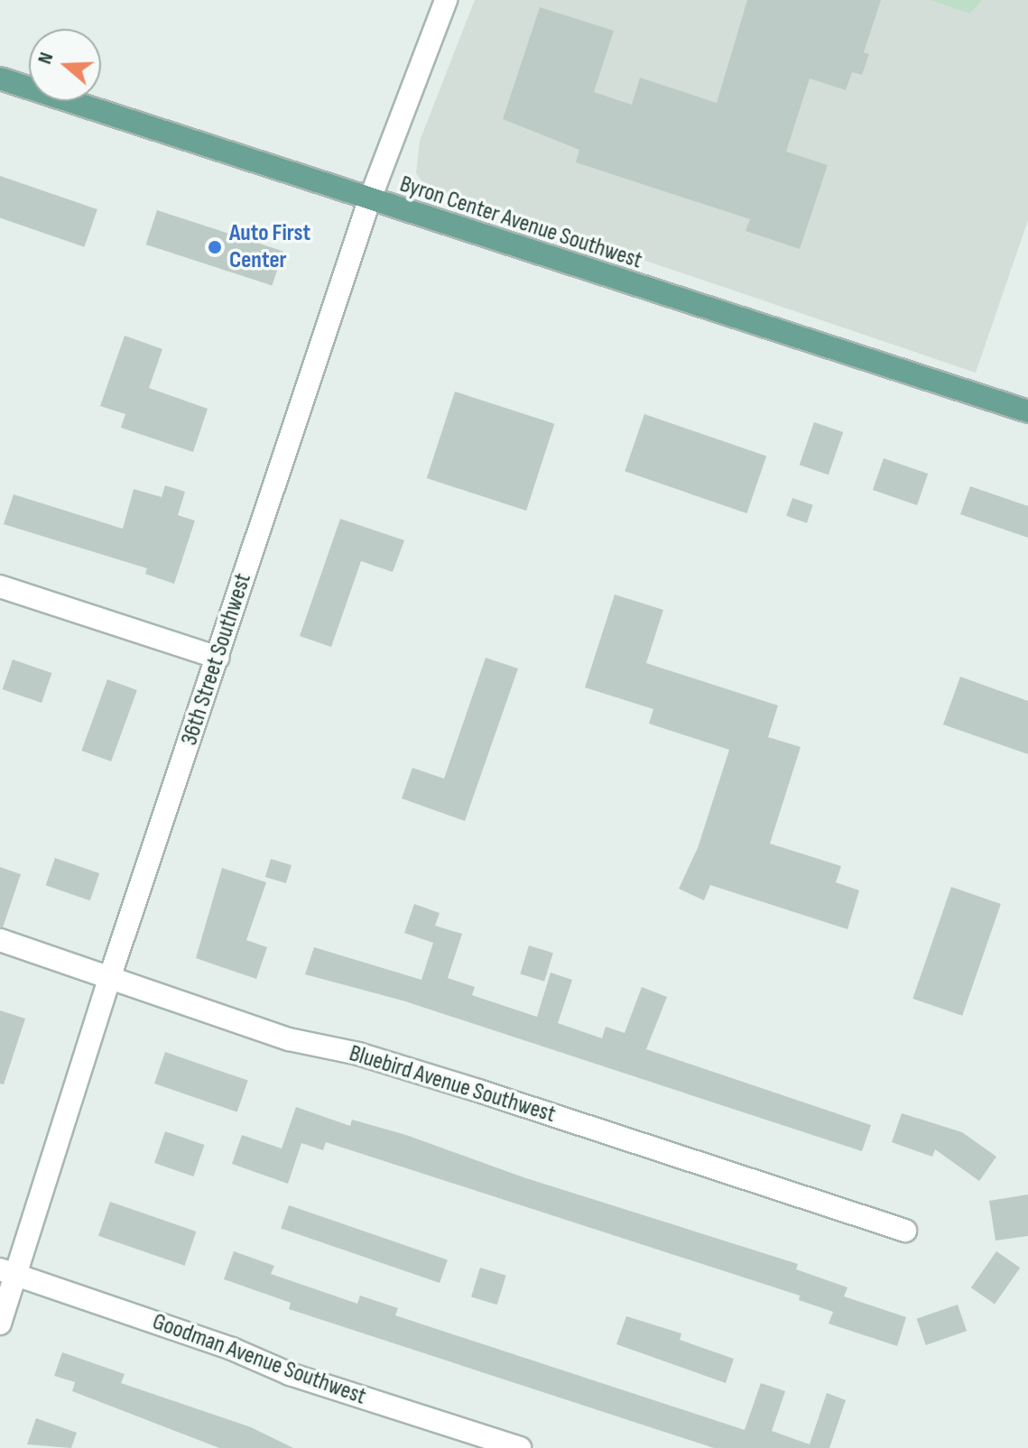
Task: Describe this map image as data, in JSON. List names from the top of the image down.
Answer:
{
  "streets": {
    "main road": ["Byron Center Avenue Southwest"],
    "street": ["36th Street Southwest", "Bluebird Avenue Southwest", "Goodman Avenue Southwest"]
  },
  "crossings": [
    ["Byron Center Avenue Southwest", "36th Street Southwest"],
    ["36th Street Southwest", "Bluebird Avenue Southwest"],
    ["36th Street Southwest", "Goodman Avenue Southwest"]
  ],
  "places": ["Auto First Center"],
  "north": "left"
}
